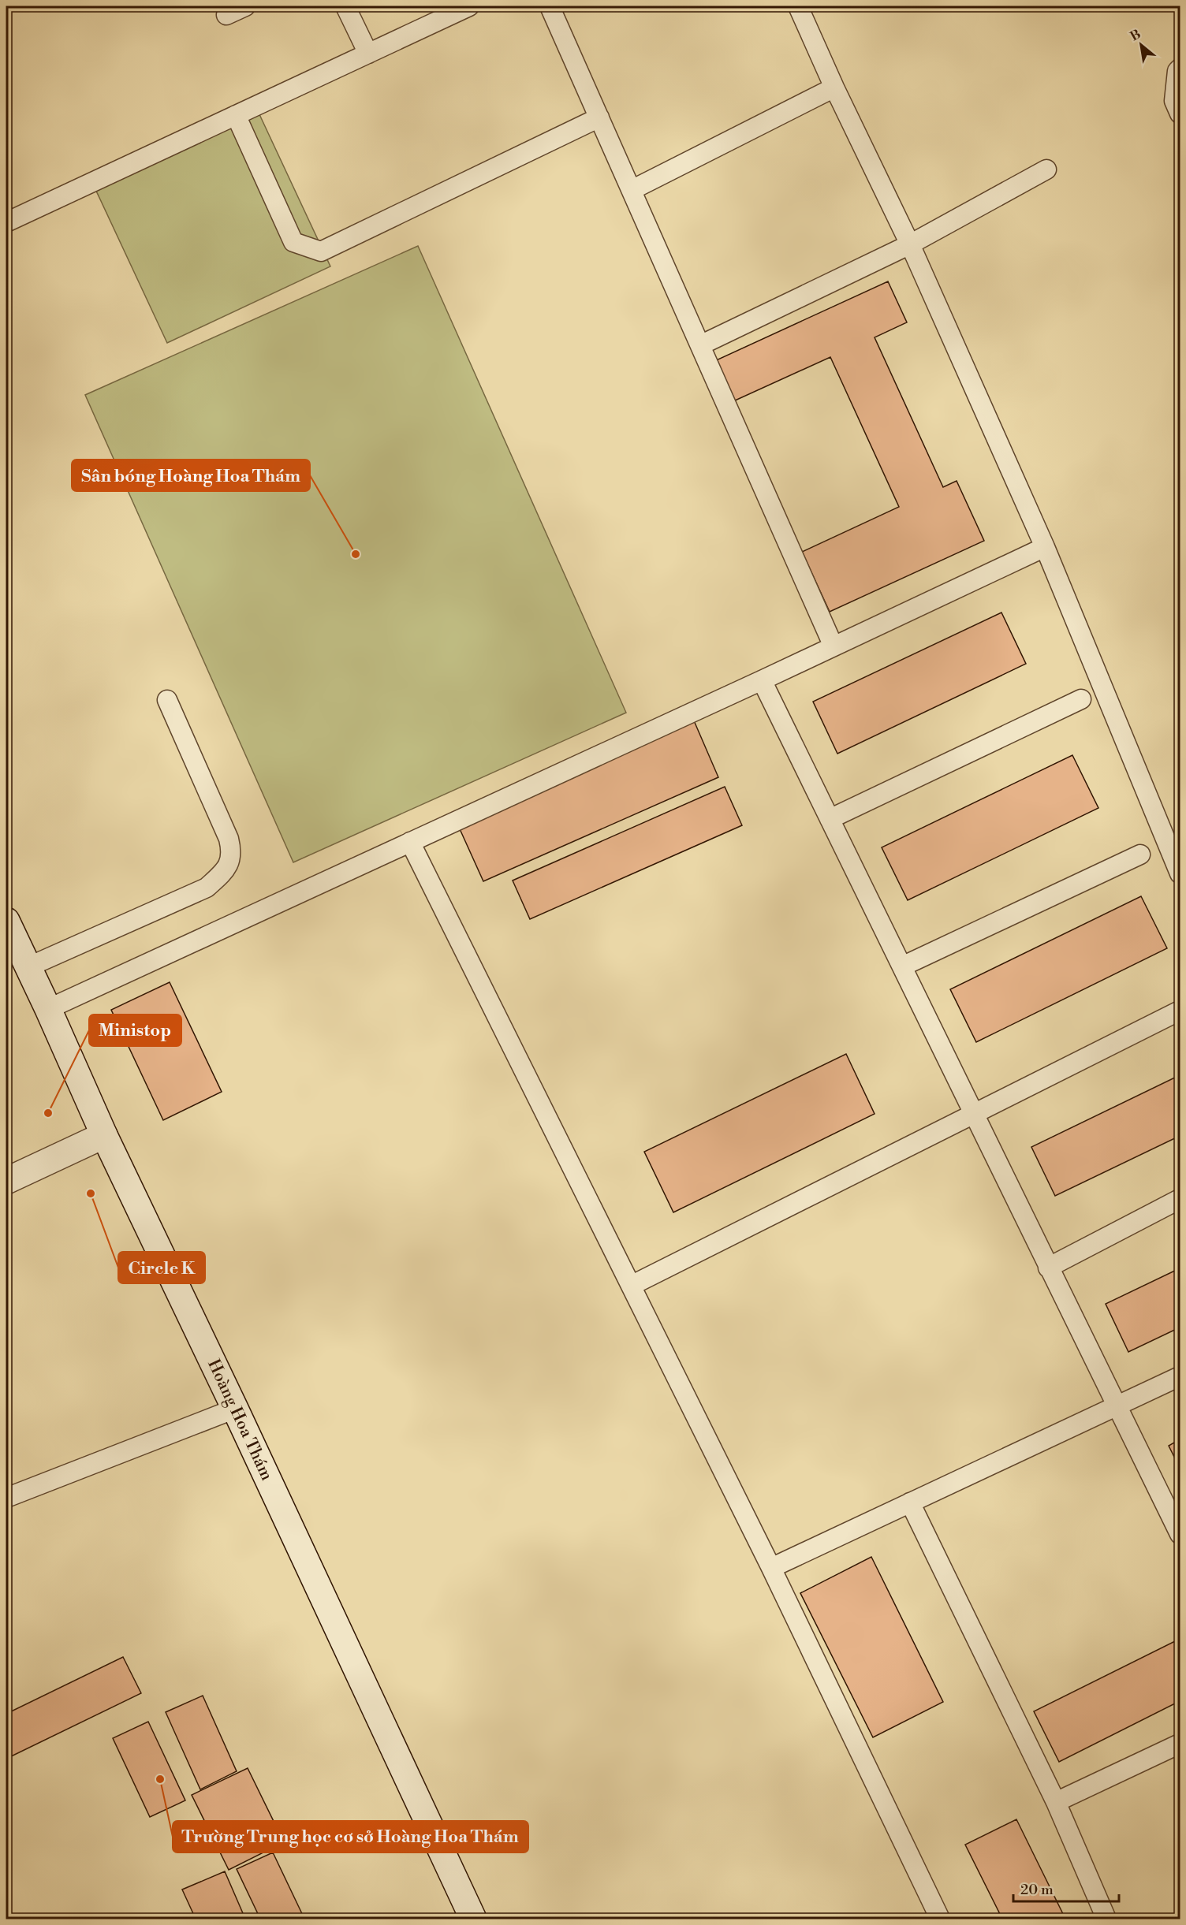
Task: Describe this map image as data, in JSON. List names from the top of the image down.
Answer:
{
  "streets": {
    "main road": ["Hoàng Hoa Thám"]
  },
  "places": [
    "Sân bóng Hoàng Hoa Thám",
    "Ministop",
    "Circle K",
    "Trường Trung học cơ sở Hoàng Hoa Thám"
  ],
  "scale_bar": "20 m",
  "north": "top left"
}
